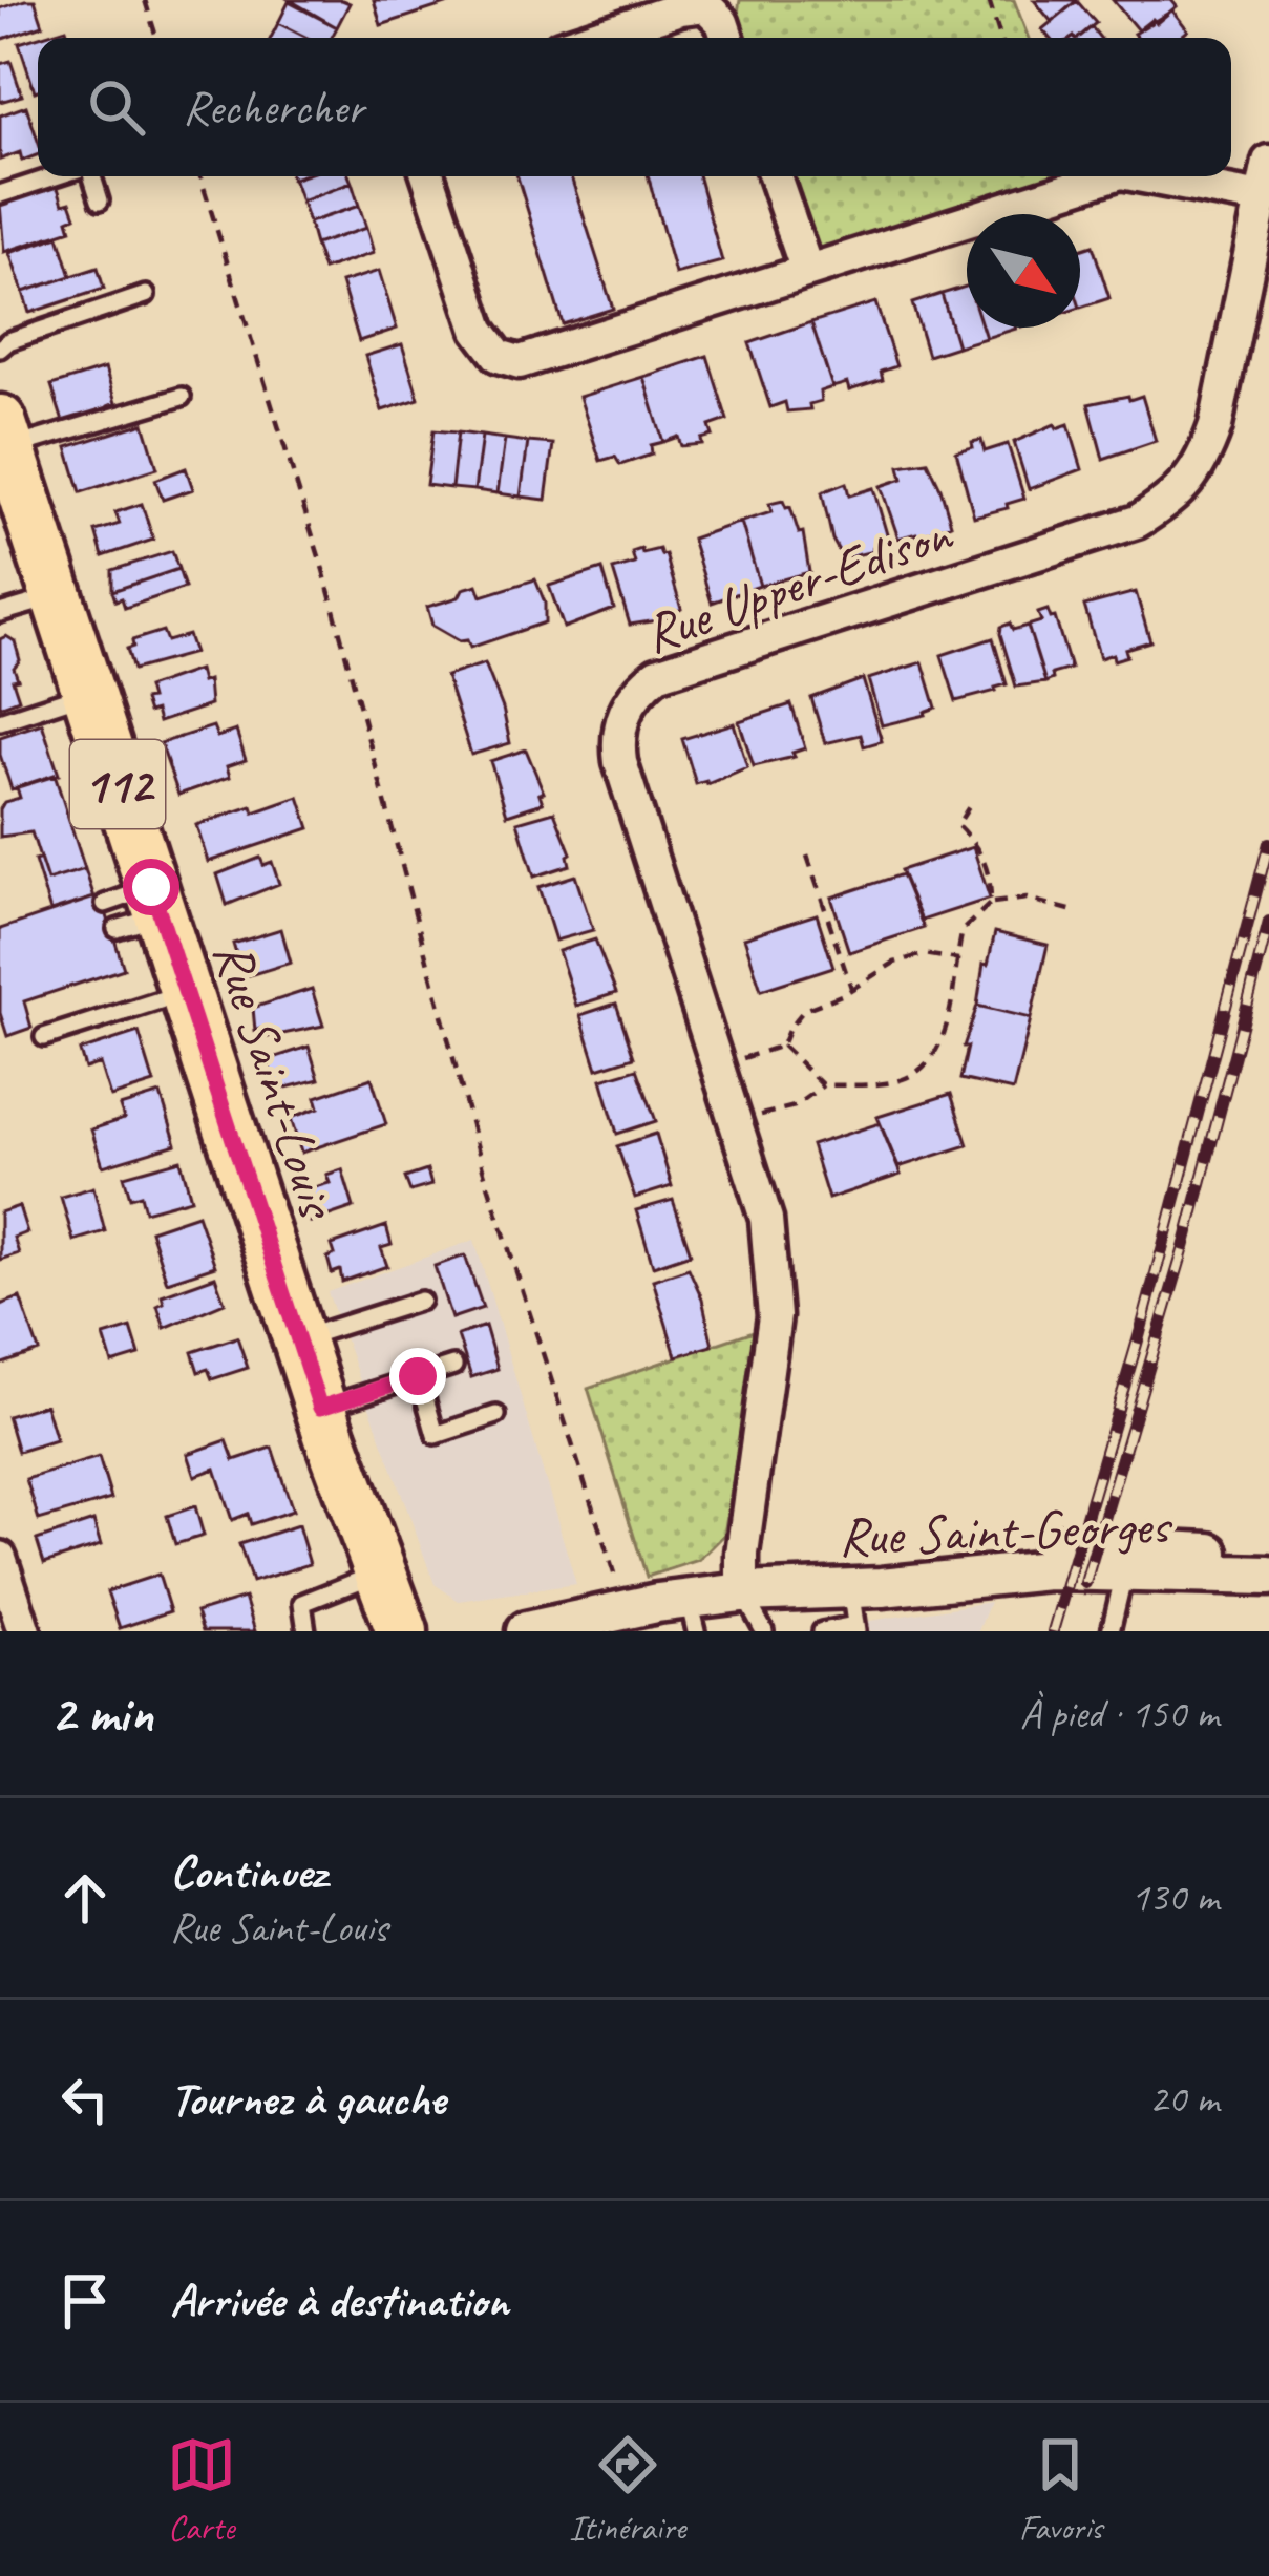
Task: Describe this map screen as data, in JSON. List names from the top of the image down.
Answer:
{
  "streets": {
    "main road": ["112", "Rue Saint-Louis"],
    "street": ["Rue Upper-Edison", "Rue Saint-Georges"]
  },
  "crossings": [
    ["Rue Upper-Edison", "Rue Saint-Georges"]
  ],
  "north": "bottom right",
  "page": {
    "search": "Rechercher",
    "heading": ["2 min", "À pied · 150 m"],
    "list": [
      ["Continuez", "Rue Saint-Louis", "130 m"],
      ["Tournez à gauche", "20 m"],
      "Arrivée à destination"
    ],
    "nav": ["Carte", "Itinéraire", "Favoris"]
  }
}
